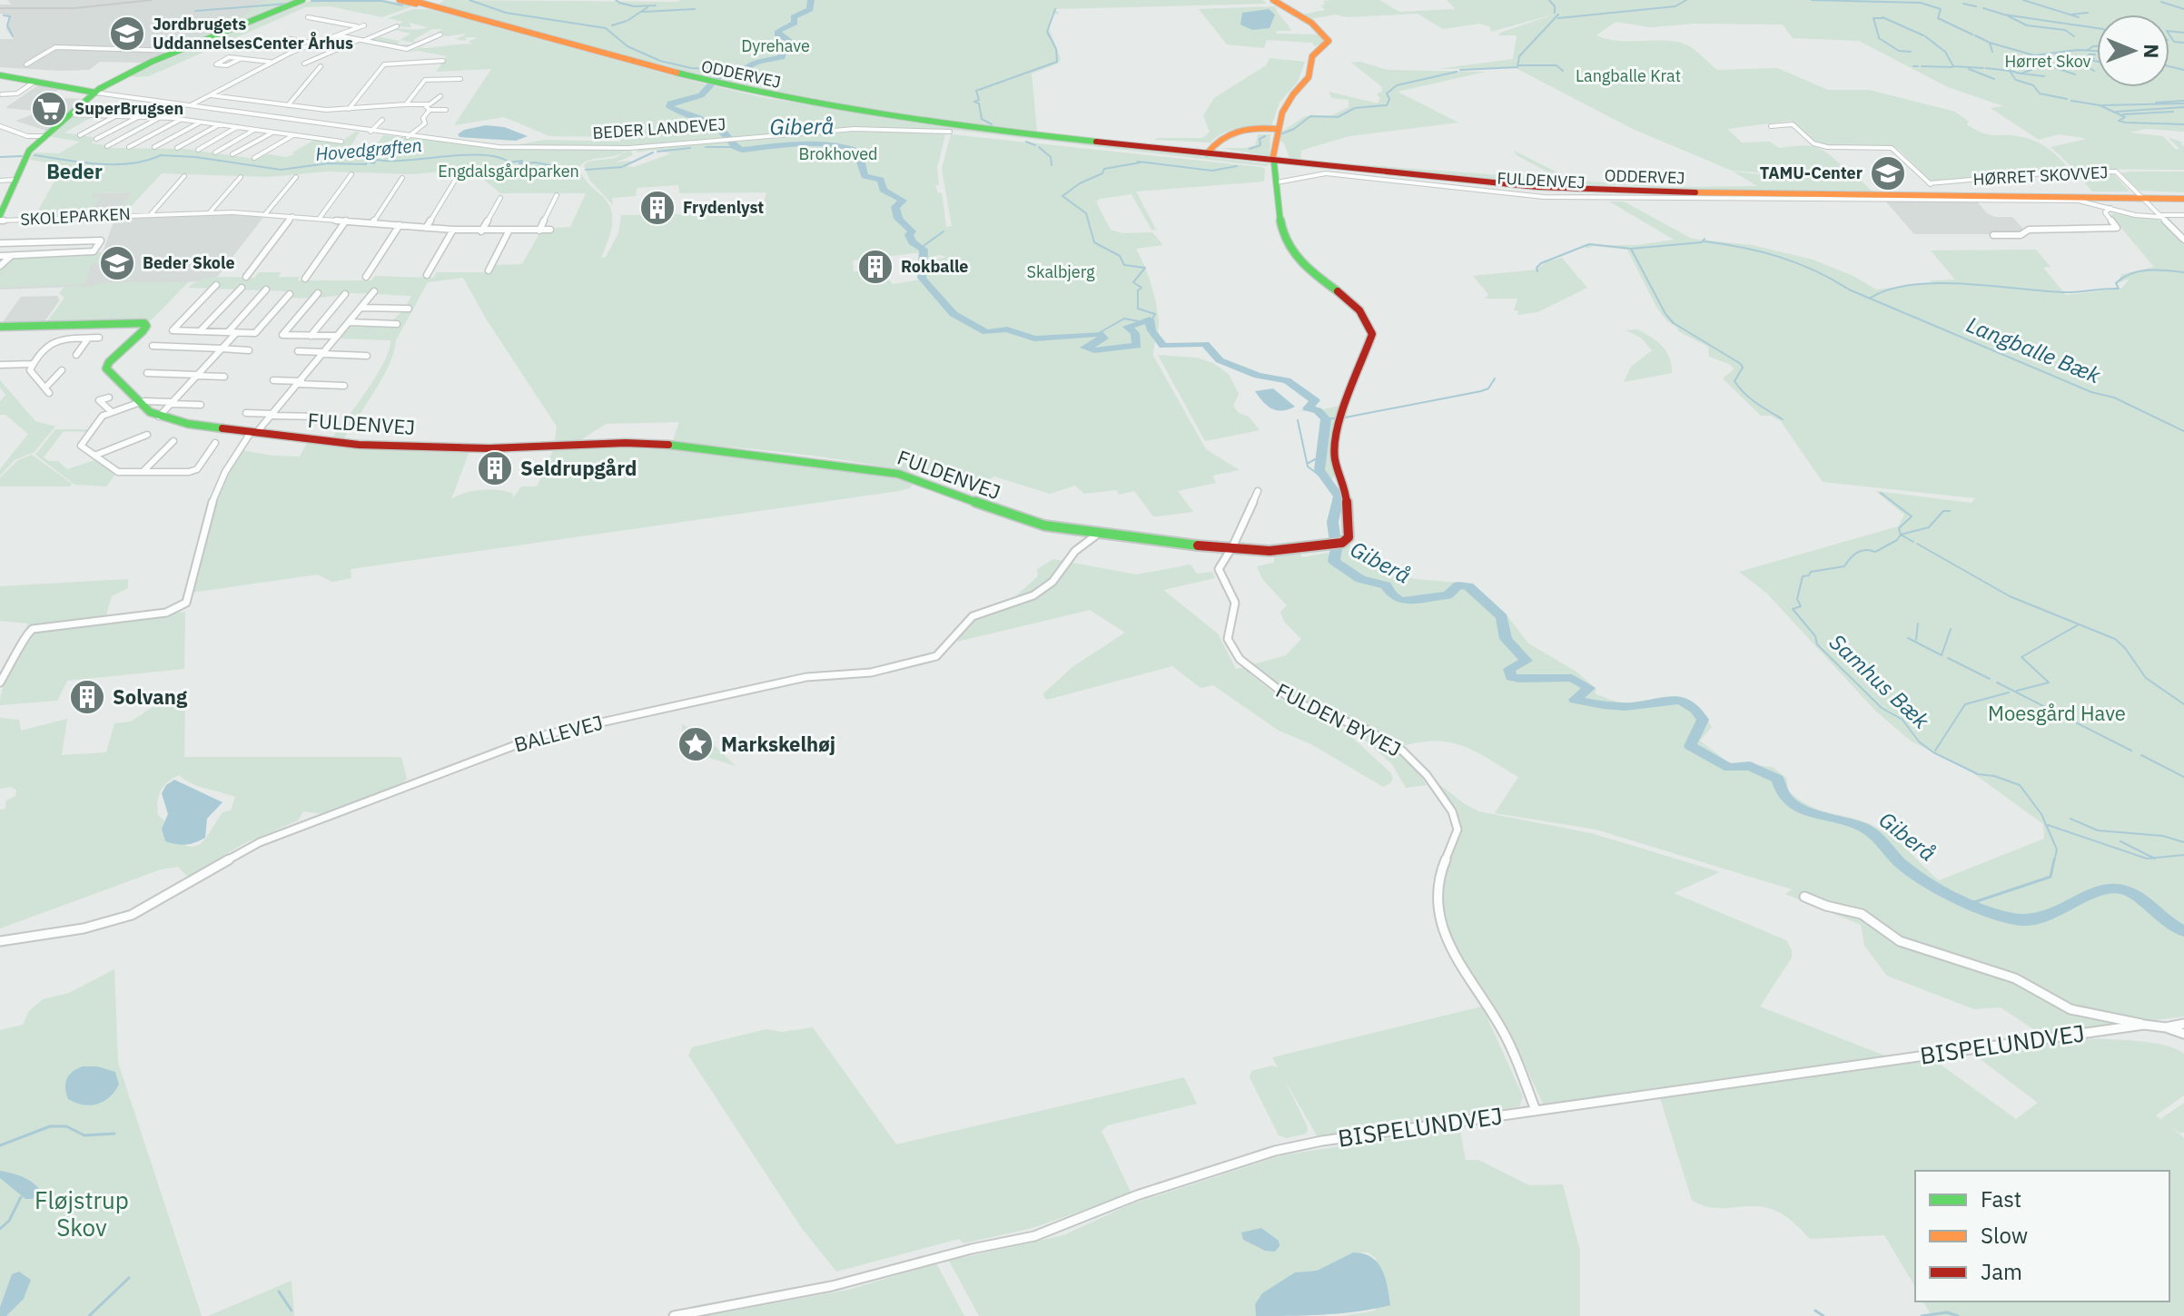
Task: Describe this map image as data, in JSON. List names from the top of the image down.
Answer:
{
  "streets": {
    "street": [
      "ODDERVEJ",
      "BEDER LANDEVEJ",
      "HØRRET SKOVVEJ",
      "FULDENVEJ",
      "SKOLEPARKEN",
      "FULDEN BYVEJ",
      "BALLEVEJ",
      "BISPELUNDVEJ"
    ]
  },
  "crossings": [
    ["ODDERVEJ", "HØRRET SKOVVEJ"],
    ["HØRRET SKOVVEJ", "FULDENVEJ"],
    ["FULDENVEJ", "FULDEN BYVEJ"],
    ["FULDENVEJ", "BALLEVEJ"],
    ["FULDEN BYVEJ", "BISPELUNDVEJ"]
  ],
  "districts": ["Beder"],
  "water": [
    "Giberå",
    "Hovedgrøften",
    "Langballe Bæk",
    "Samhus Bæk"
  ],
  "parks": [
    "Dyrehave",
    "Hørret Skov",
    "Langballe Krat",
    "Brokhoved",
    "Engdalsgårdparken",
    "Skalbjerg",
    "Moesgård Have",
    "Fløjstrup Skov"
  ],
  "places": {
    "school or university": ["Jordbrugets UddannelsesCenter Århus", "TAMU-Center", "Beder Skole"],
    "supermarket": ["SuperBrugsen"],
    "building": [
      "Frydenlyst",
      "Rokballe",
      "Seldrupgård",
      "Solvang"
    ],
    "place": ["Markskelhøj"]
  },
  "legend": ["Fast", "Slow", "Jam"],
  "north": "right"
}
